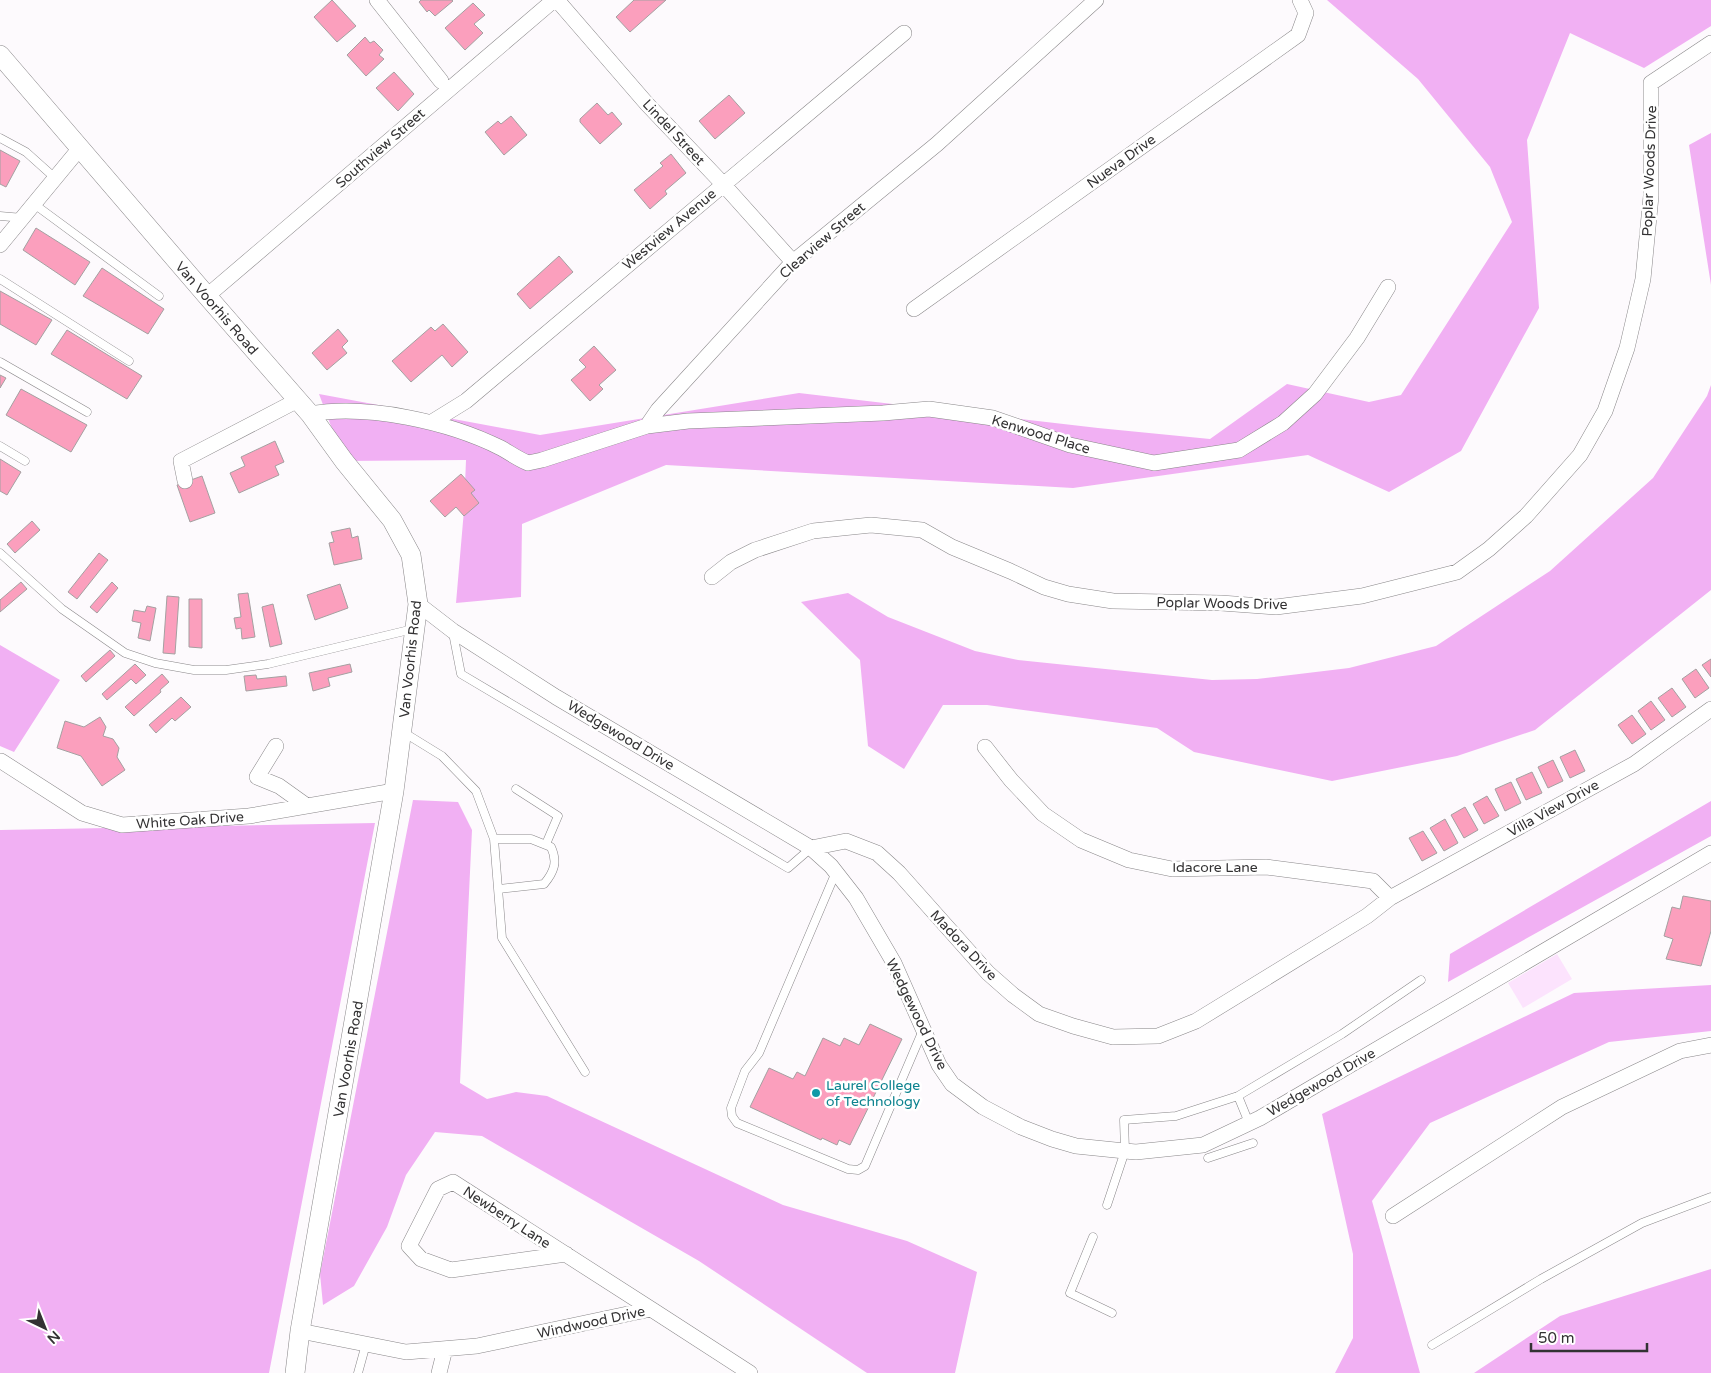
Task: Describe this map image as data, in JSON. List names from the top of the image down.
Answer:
{
  "streets": {
    "street": [
      "Lindel Street",
      "Southview Street",
      "Nueva Drive",
      "Poplar Woods Drive",
      "Westview Avenue",
      "Clearview Street",
      "Van Voorhis Road",
      "Kenwood Place",
      "Wedgewood Drive",
      "Villa View Drive",
      "White Oak Drive",
      "Idacore Lane",
      "Madora Drive",
      "Newberry Lane",
      "Windwood Drive"
    ]
  },
  "crossings": [
    ["Lindel Street", "Southview Street"],
    ["Lindel Street", "Westview Avenue"],
    ["Lindel Street", "Clearview Street"],
    ["Southview Street", "Van Voorhis Road"],
    ["Westview Avenue", "Kenwood Place"],
    ["Clearview Street", "Kenwood Place"],
    ["Van Voorhis Road", "Kenwood Place"],
    ["Van Voorhis Road", "Wedgewood Drive"],
    ["Van Voorhis Road", "White Oak Drive"],
    ["Van Voorhis Road", "Windwood Drive"],
    ["Wedgewood Drive", "Madora Drive"],
    ["Villa View Drive", "Idacore Lane"],
    ["Villa View Drive", "Madora Drive"],
    ["Idacore Lane", "Madora Drive"],
    ["Newberry Lane", "Windwood Drive"]
  ],
  "places": ["Laurel College of Technology"],
  "scale_bar": "50 m",
  "north": "bottom right"
}
